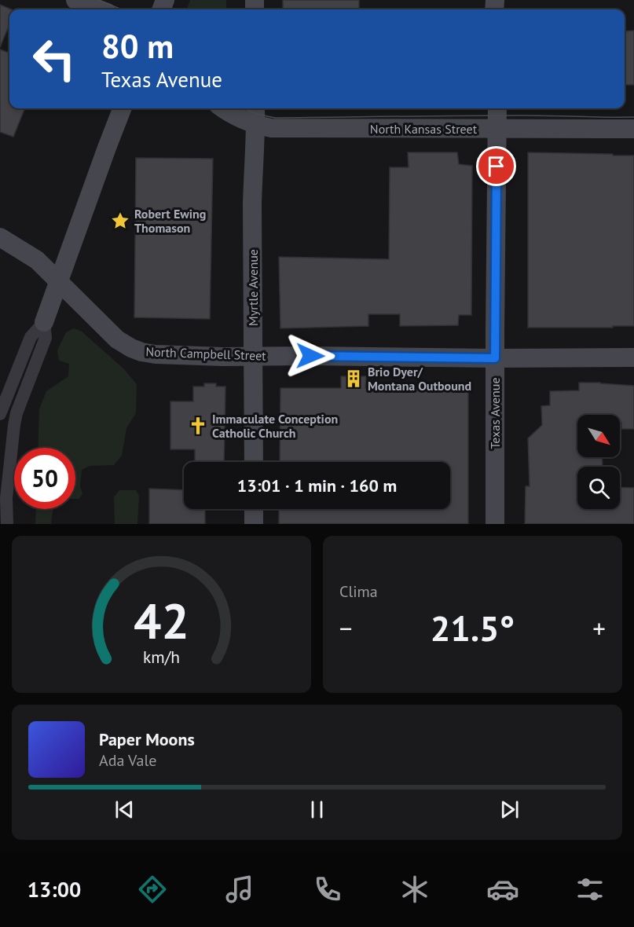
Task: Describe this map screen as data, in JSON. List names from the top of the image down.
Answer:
{
  "streets": {
    "main road": [
      "North Kansas Street",
      "Myrtle Avenue",
      "North Campbell Street",
      "Texas Avenue"
    ]
  },
  "crossings": [
    ["North Kansas Street", "Myrtle Avenue"],
    ["North Kansas Street", "Texas Avenue"],
    ["Myrtle Avenue", "North Campbell Street"],
    ["North Campbell Street", "Texas Avenue"]
  ],
  "places": {
    "place": ["Robert Ewing Thomason"],
    "building": ["Brio Dyer/ Montana Outbound"],
    "church": ["Immaculate Conception Catholic Church"]
  },
  "north": "bottom right",
  "page": {
    "turn": ["80 m", "Texas Avenue"],
    "limit": "50",
    "trip": "13:01 · 1 min · 160 m",
    "tile": "Clima",
    "heat": ["−", "21.5°", "+"],
    "song": ["Paper Moons", "Ada Vale"],
    "tabs": "13:00",
    "gauge": ["42", "km/h"]
  }
}
